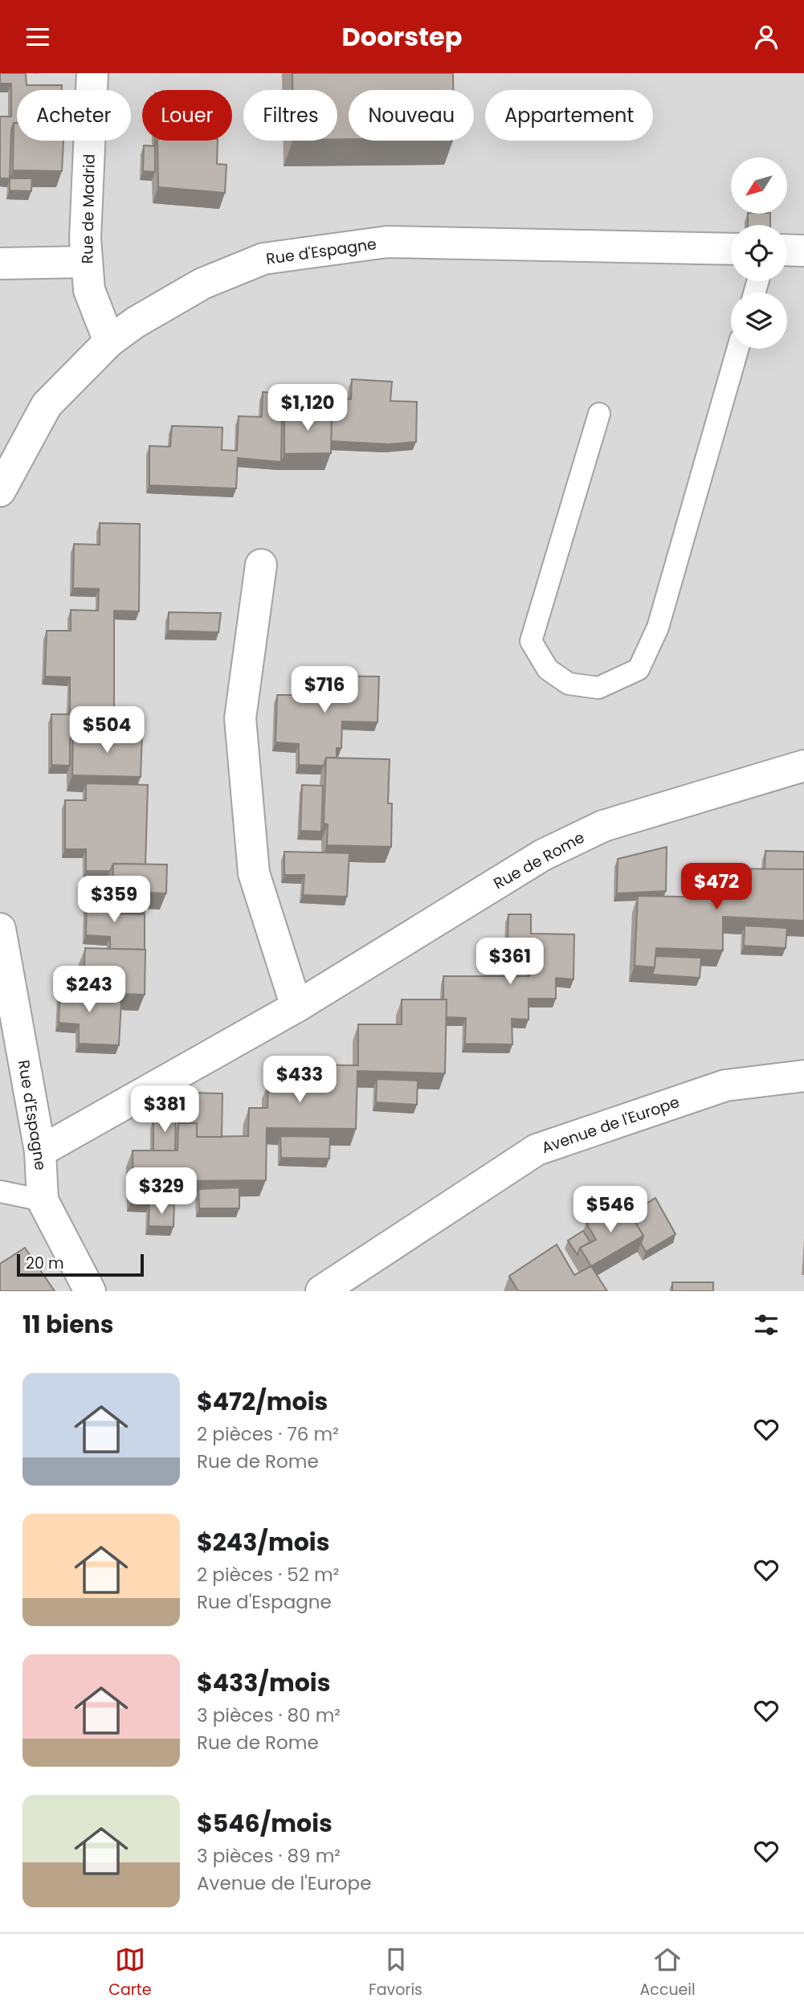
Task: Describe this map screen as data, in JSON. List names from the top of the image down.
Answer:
{
  "streets": {
    "street": [
      "Rue de Madrid",
      "Rue d'Espagne",
      "Rue de Rome",
      "Avenue de l'Europe"
    ]
  },
  "crossings": [
    ["Rue de Madrid", "Rue d'Espagne"],
    ["Rue d'Espagne", "Rue de Rome"]
  ],
  "scale_bar": "20 m",
  "north": "bottom left",
  "page": {
    "header": "Doorstep",
    "chip": [
      "Acheter",
      "Louer",
      "Filtres",
      "Nouveau",
      "Appartement"
    ],
    "price": [
      "$1,120",
      "$716",
      "$504",
      "$472",
      "$359",
      "$361",
      "$243",
      "$433",
      "$381",
      "$329",
      "$546"
    ],
    "scale": "20 m",
    "heading": "11 biens",
    "list": [
      {
        "name": "$472/mois",
        "note": "2 pièces · 76 m² · Rue de Rome"
      },
      {
        "name": "$243/mois",
        "note": "2 pièces · 52 m² · Rue d'Espagne"
      },
      {
        "name": "$433/mois",
        "note": "3 pièces · 80 m² · Rue de Rome"
      },
      {
        "name": "$546/mois",
        "note": "3 pièces · 89 m² · Avenue de l'Europe"
      }
    ],
    "tabs": ["Carte", "Favoris", "Accueil"]
  }
}
